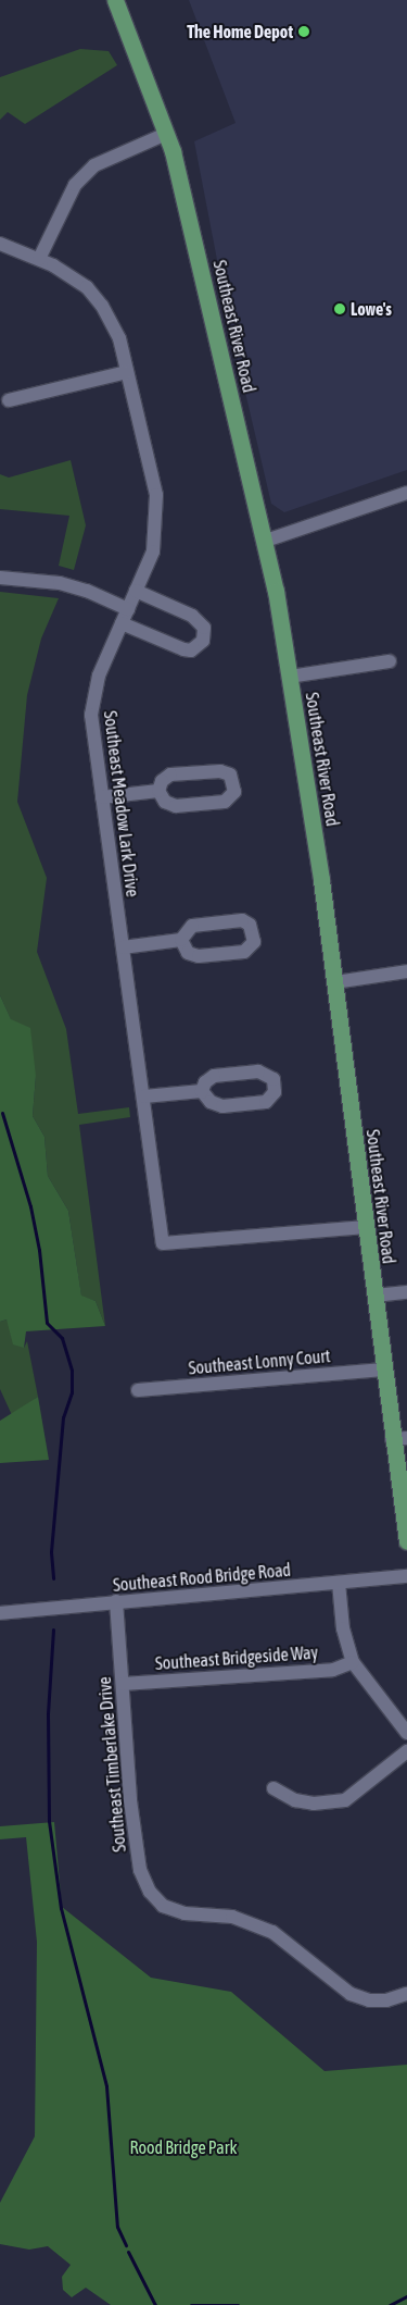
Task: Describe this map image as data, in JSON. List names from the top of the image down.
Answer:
{
  "streets": {
    "main road": ["Southeast River Road"],
    "street": [
      "Southeast Meadow Lark Drive",
      "Southeast Lonny Court",
      "Southeast Rood Bridge Road",
      "Southeast Bridgeside Way",
      "Southeast Timberlake Drive"
    ]
  },
  "crossings": [
    ["Southeast River Road", "Southeast Meadow Lark Drive"],
    ["Southeast River Road", "Southeast Lonny Court"],
    ["Southeast Rood Bridge Road", "Southeast Timberlake Drive"],
    ["Southeast Bridgeside Way", "Southeast Timberlake Drive"]
  ],
  "parks": ["Rood Bridge Park"],
  "places": ["The Home Depot", "Lowe's"]
}
